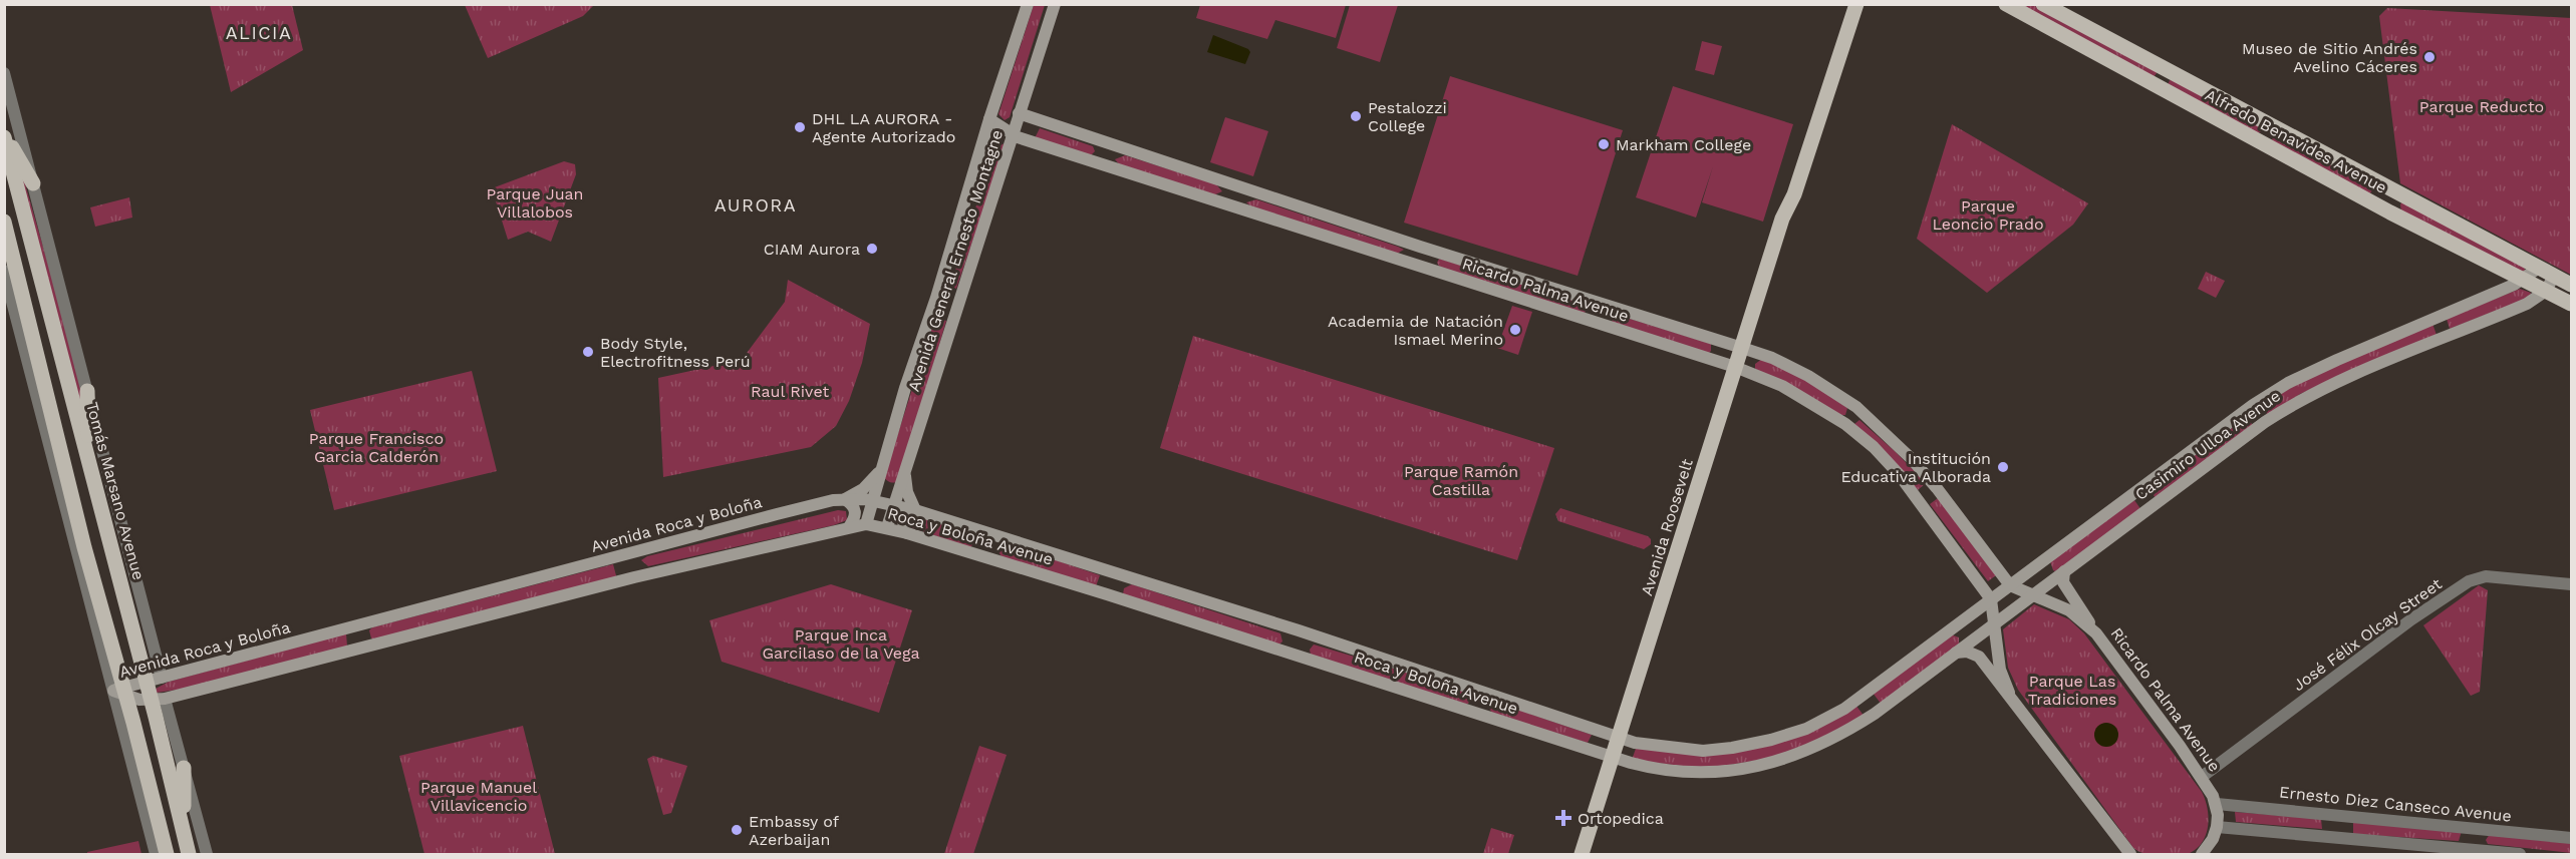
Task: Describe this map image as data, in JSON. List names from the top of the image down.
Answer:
{
  "streets": {
    "main road": [
      "Alfredo Benavides Avenue",
      "Avenida General Ernesto Montagne",
      "Ricardo Palma Avenue",
      "Casimiro Ulloa Avenue",
      "Tomás Marsano Avenue",
      "Avenida Roca y Boloña",
      "Avenida Roosevelt",
      "Roca y Boloña Avenue"
    ],
    "street": ["José Félix Olcay Street", "Ernesto Diez Canseco Avenue"]
  },
  "crossings": [
    ["Alfredo Benavides Avenue", "Casimiro Ulloa Avenue"],
    ["Avenida General Ernesto Montagne", "Ricardo Palma Avenue"],
    ["Avenida General Ernesto Montagne", "Avenida Roca y Boloña"],
    ["Avenida General Ernesto Montagne", "Roca y Boloña Avenue"],
    ["Ricardo Palma Avenue", "Casimiro Ulloa Avenue"],
    ["Ricardo Palma Avenue", "Avenida Roosevelt"],
    ["Ricardo Palma Avenue", "Roca y Boloña Avenue"],
    ["Ricardo Palma Avenue", "José Félix Olcay Street"],
    ["Ricardo Palma Avenue", "Ernesto Diez Canseco Avenue"],
    ["Casimiro Ulloa Avenue", "Roca y Boloña Avenue"],
    ["Tomás Marsano Avenue", "Avenida Roca y Boloña"],
    ["Avenida Roca y Boloña", "Roca y Boloña Avenue"],
    ["Avenida Roosevelt", "Roca y Boloña Avenue"]
  ],
  "districts": ["ALICIA", "AURORA"],
  "parks": [
    "Parque Reducto",
    "Parque Juan Villalobos",
    "Parque Leoncio Prado",
    "Raul Rivet",
    "Parque Francisco Garcia Calderón",
    "Parque Ramón Castilla",
    "Parque Inca Garcilaso de la Vega",
    "Parque Las Tradiciones",
    "Parque Manuel Villavicencio"
  ],
  "places": {
    "other": [
      "Museo de Sitio Andrés Avelino Cáceres",
      "Pestalozzi College",
      "DHL LA AURORA - Agente Autorizado",
      "Markham College",
      "CIAM Aurora",
      "Academia de Natación Ismael Merino",
      "Body Style, Electrofitness Perú",
      "Institución Educativa Alborada",
      "Embassy of Azerbaijan"
    ],
    "health": ["Ortopedica"]
  }
}
